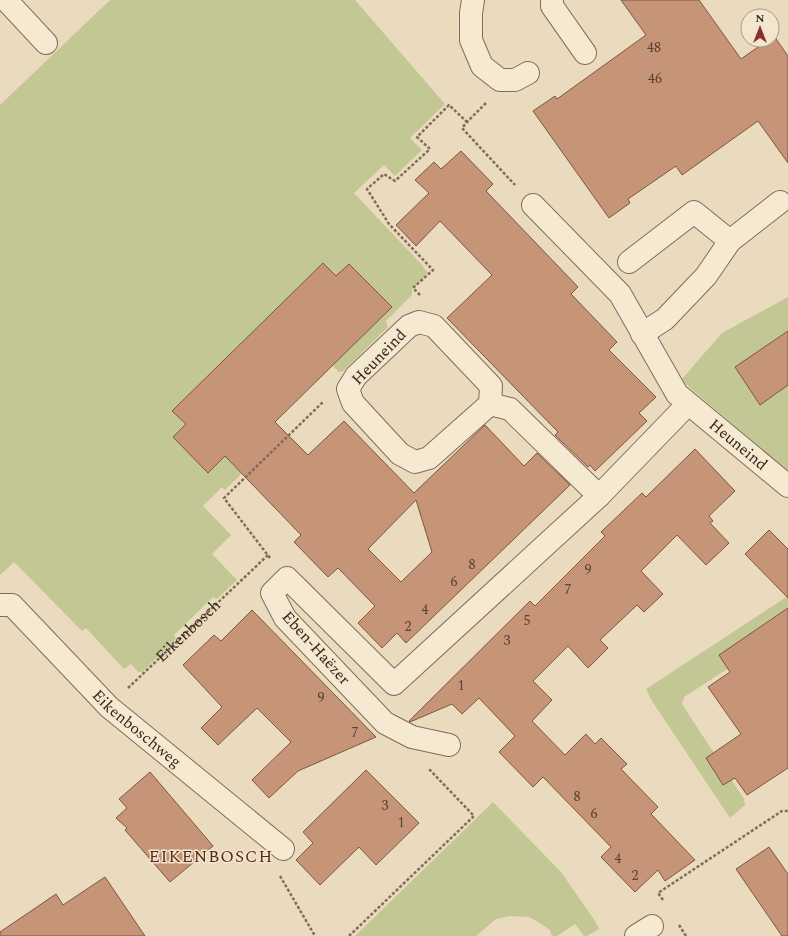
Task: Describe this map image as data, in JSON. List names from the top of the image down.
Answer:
{
  "streets": {
    "street": ["Heuneind", "Eben-Haëzer", "Eikenboschweg"],
    "path": ["Eikenbosch"]
  },
  "crossings": [
    ["Eikenbosch", "Eikenboschweg"]
  ],
  "districts": ["EIKENBOSCH"],
  "house_numbers": [
    "48",
    "46",
    "8",
    "9",
    "6",
    "7",
    "4",
    "5",
    "2",
    "3",
    "1",
    "9",
    "7",
    "8",
    "3",
    "6",
    "1",
    "4",
    "2"
  ],
  "north": "top"
}
